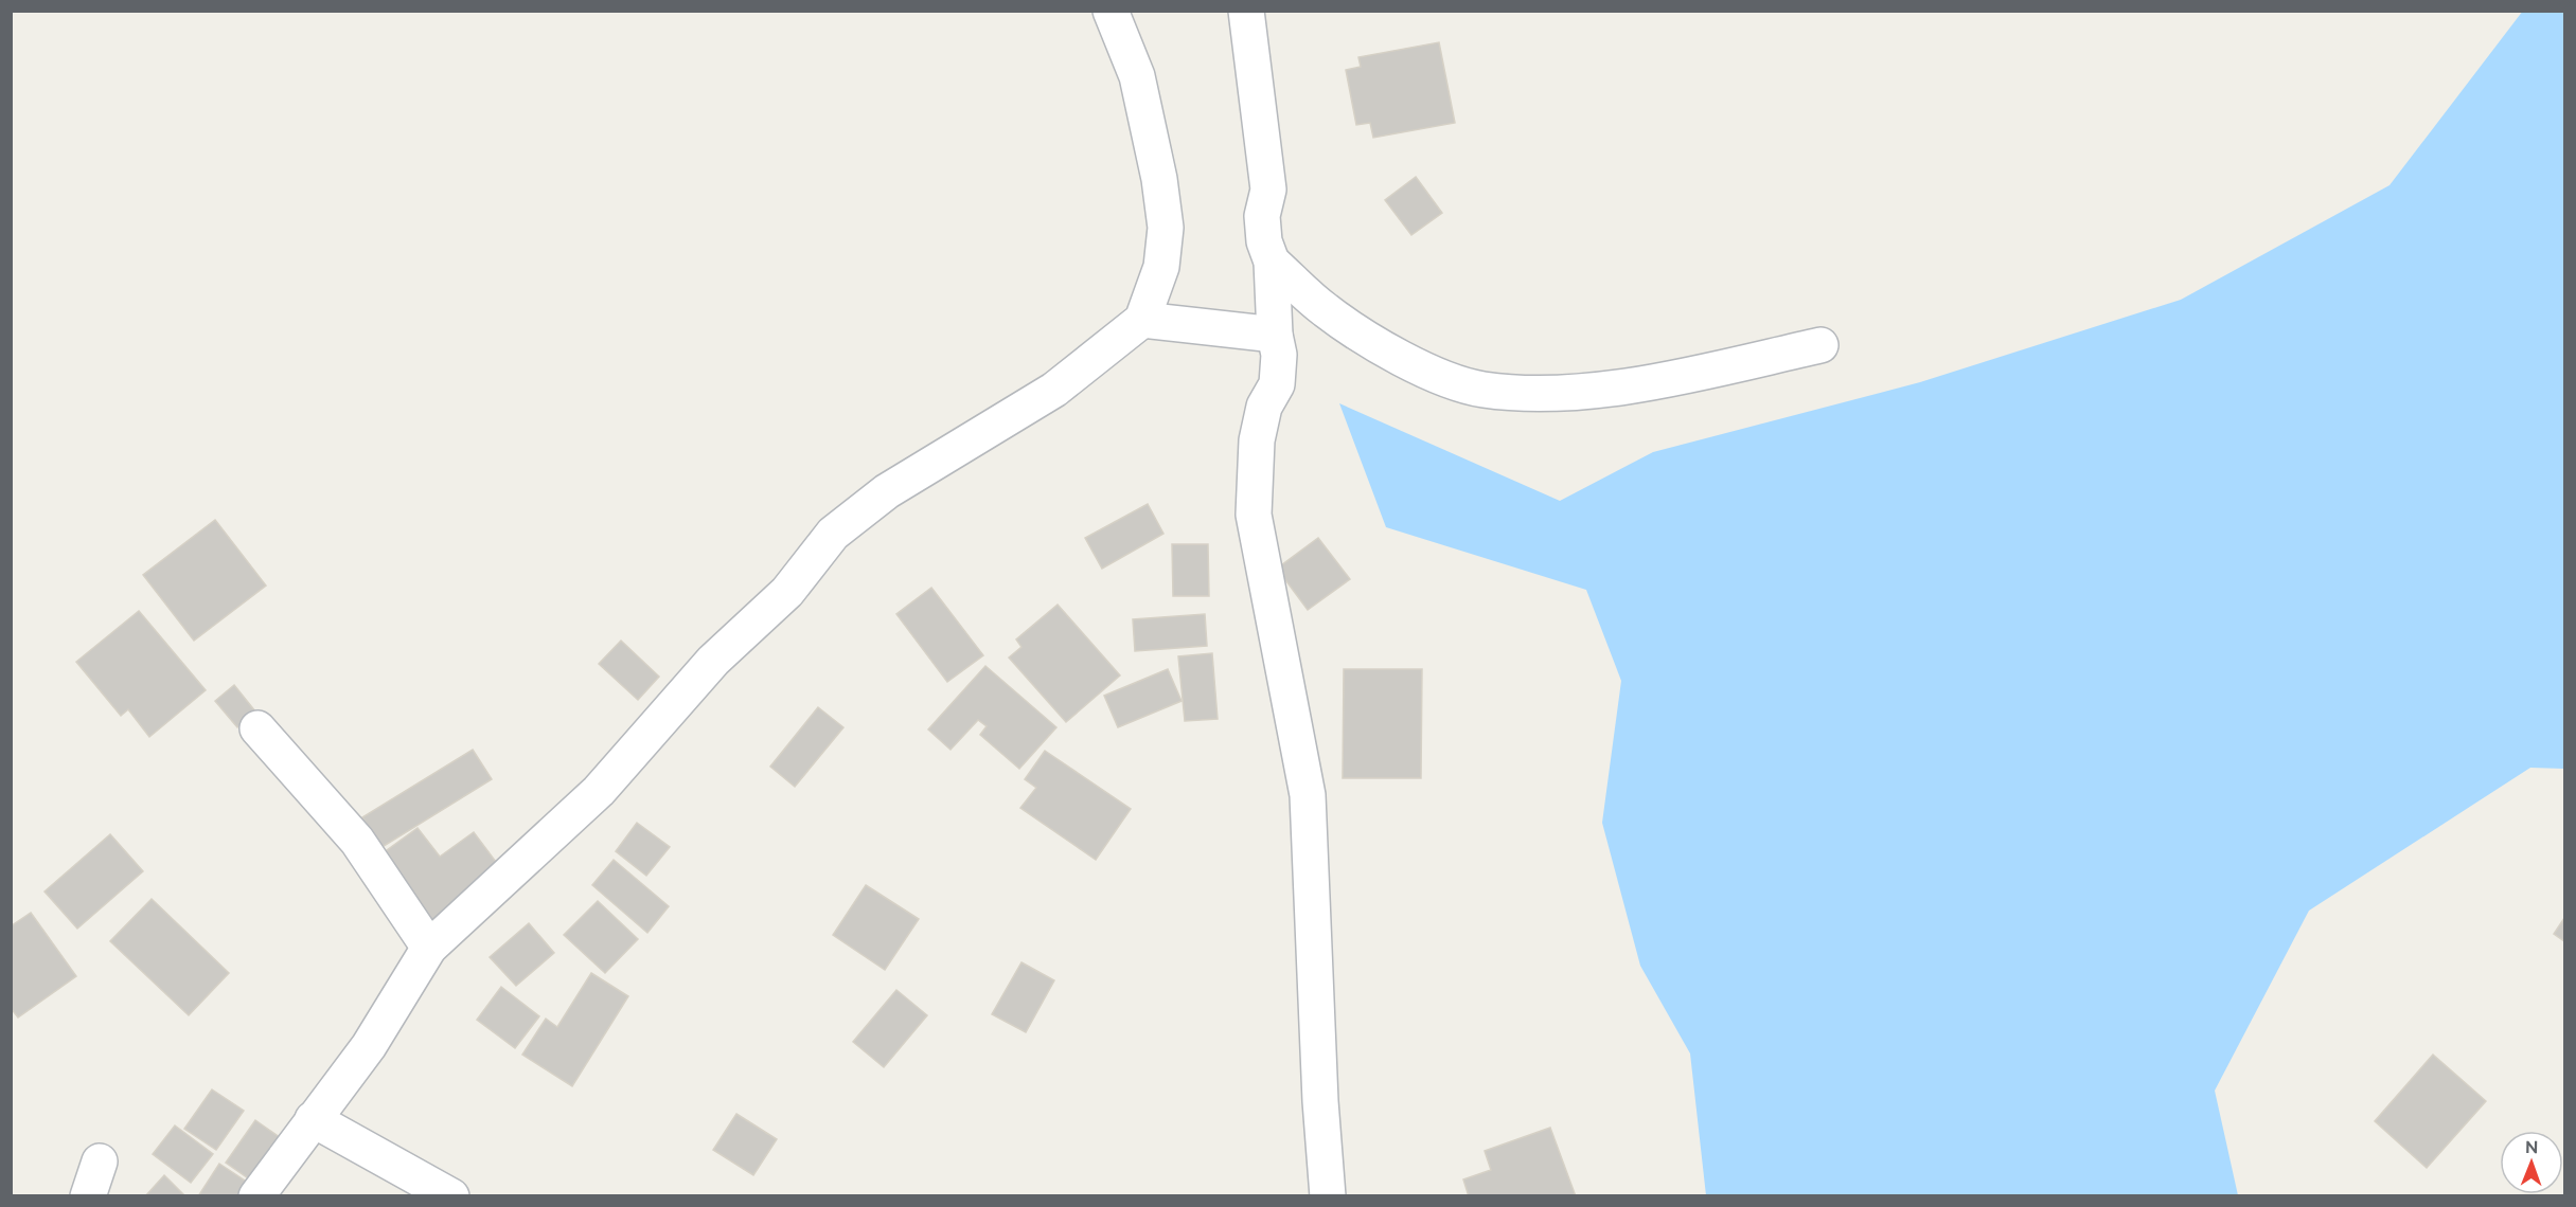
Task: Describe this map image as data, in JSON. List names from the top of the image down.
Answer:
{
  "north": "top"
}
